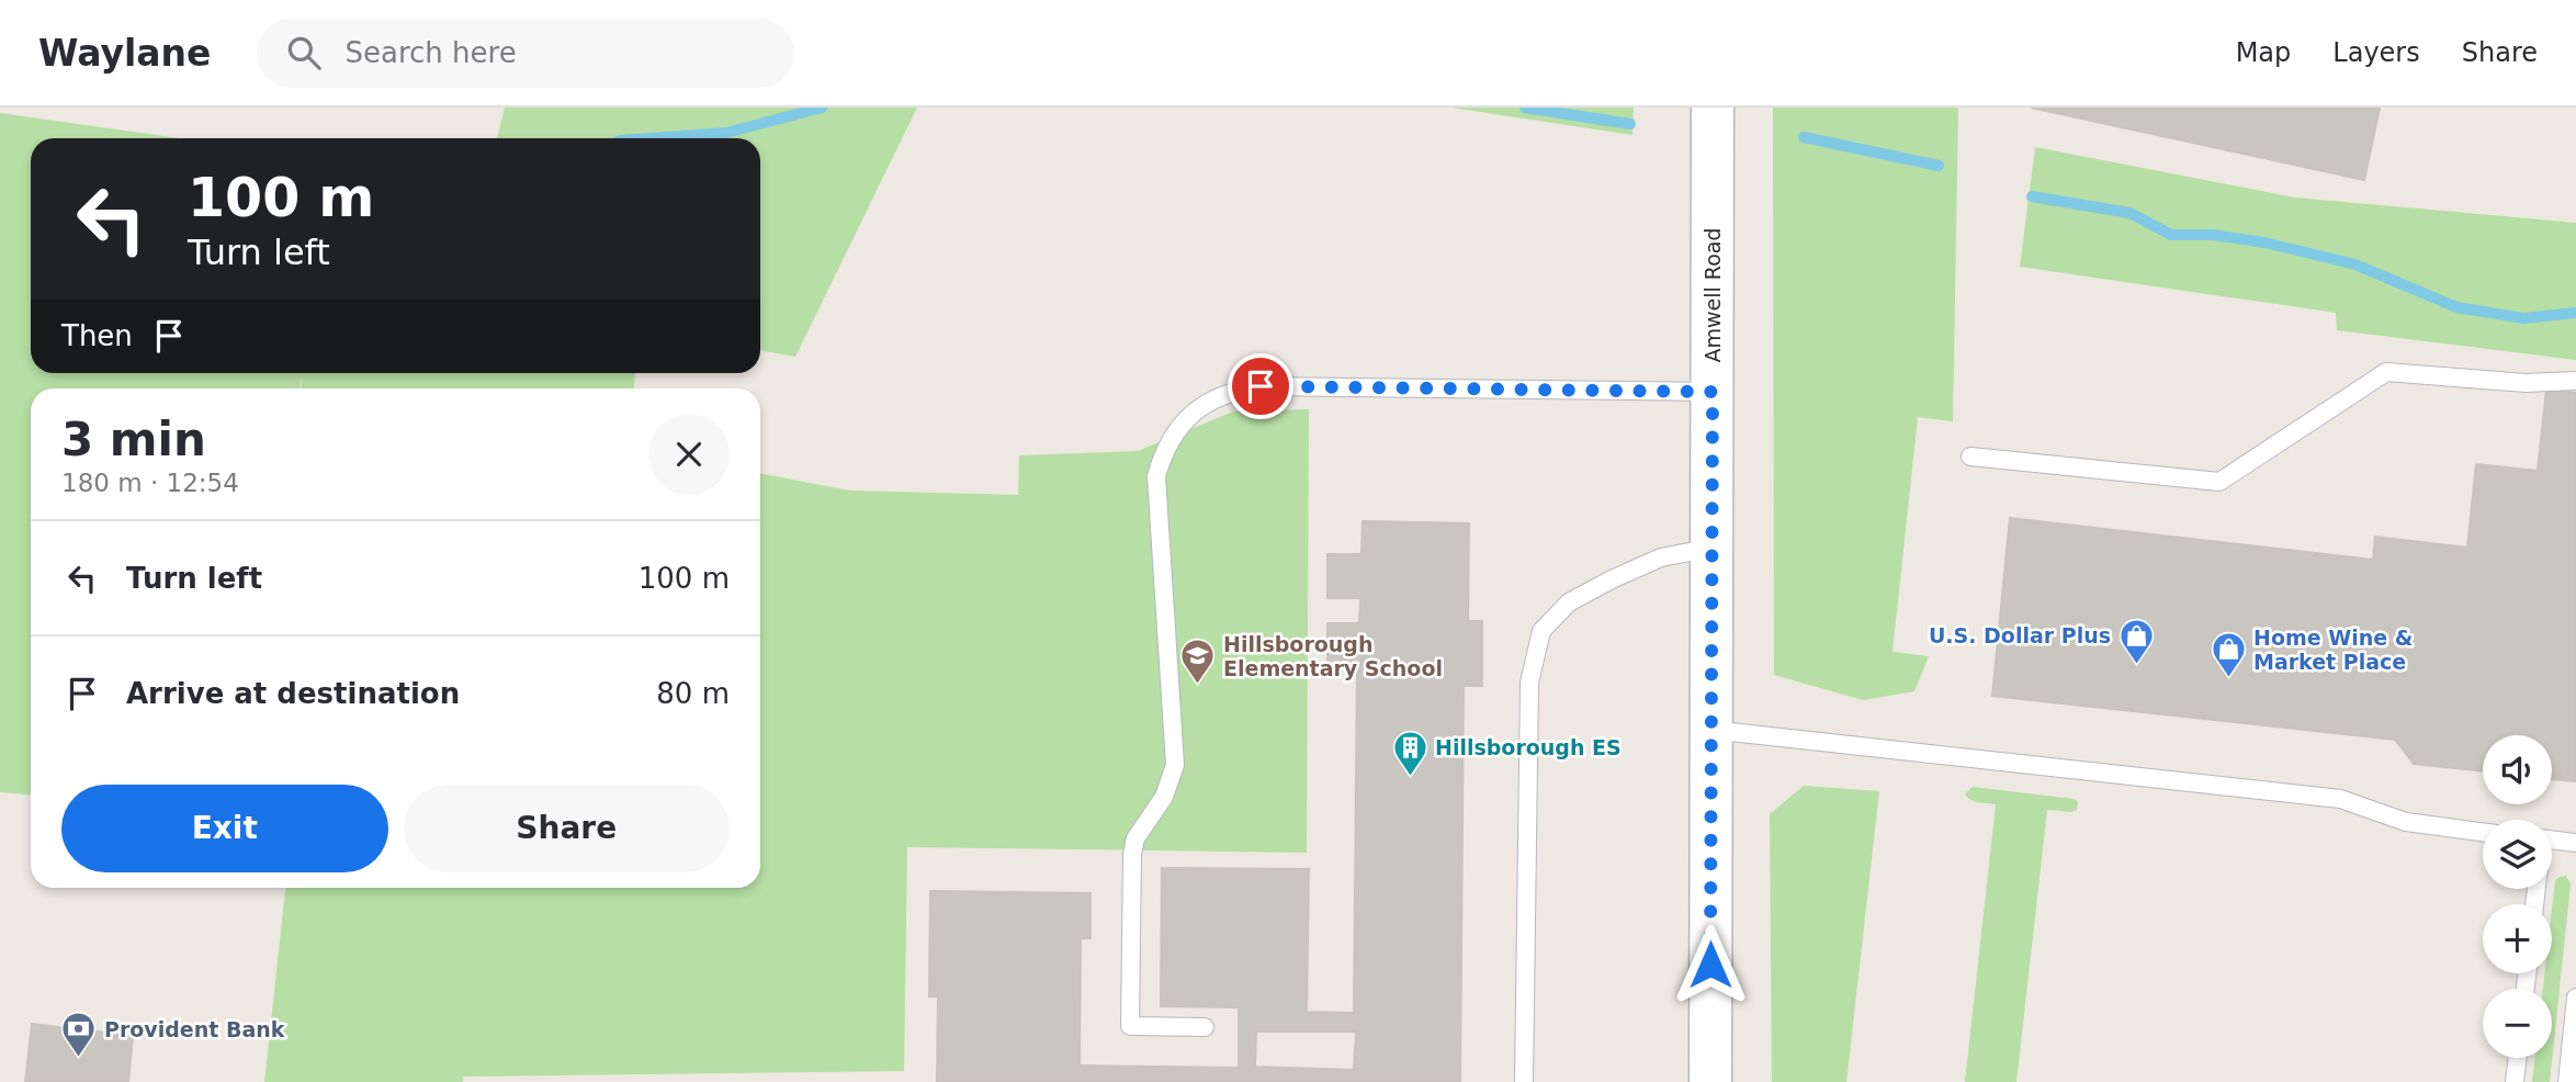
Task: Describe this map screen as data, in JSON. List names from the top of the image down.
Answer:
{
  "streets": {
    "main road": ["Amwell Road"]
  },
  "places": {
    "shop": ["U.S. Dollar Plus", "Home Wine & Market Place"],
    "school or university": ["Hillsborough Elementary School"],
    "building": ["Hillsborough ES"],
    "bank": ["Provident Bank"]
  },
  "page": {
    "header": "Waylane",
    "search": "Search here",
    "nav": ["Map", "Layers", "Share"],
    "turn": ["100 m", "Turn left"],
    "then": "Then",
    "heading": ["3 min", "180 m · 12:54"],
    "list": [
      {
        "name": "Turn left",
        "value": "100 m"
      },
      {
        "name": "Arrive at destination",
        "value": "80 m"
      }
    ],
    "map_buttons": ["+", "−"],
    "buttons": ["Exit", "Share"]
  }
}
